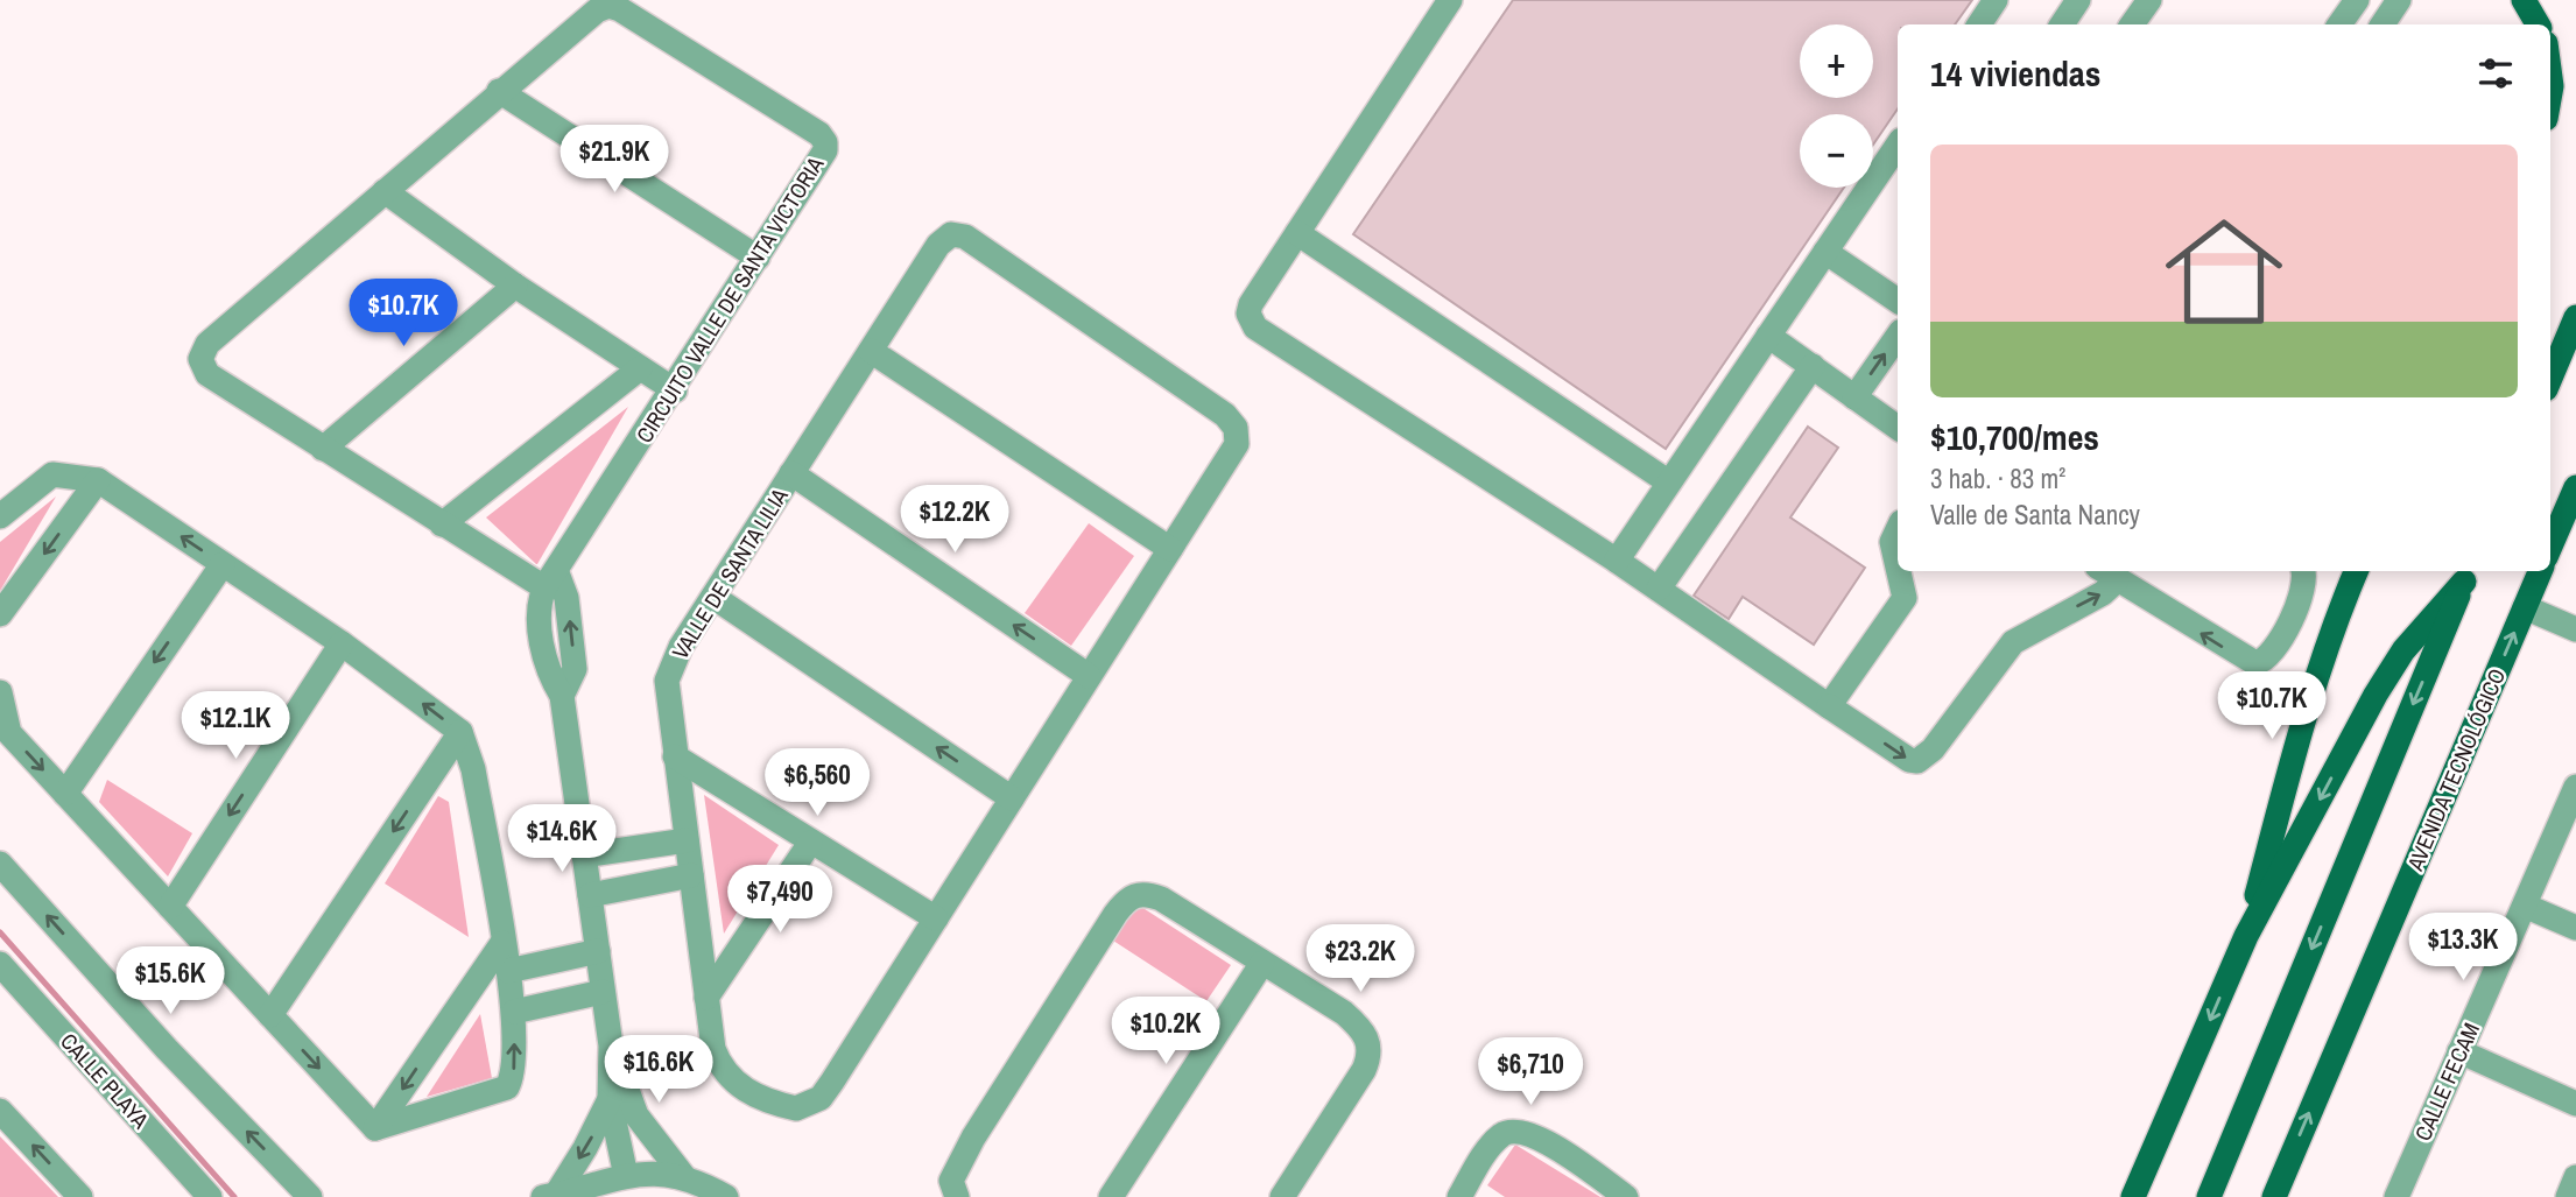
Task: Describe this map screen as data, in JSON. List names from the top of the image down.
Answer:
{
  "streets": {
    "main road": ["AVENIDA TECNOLÓGICO"],
    "street": [
      "CIRCUITO VALLE DE SANTA VICTORIA",
      "VALLE DE SANTA LILIA",
      "CALLE PLAYA",
      "CALLE FECAM"
    ]
  },
  "page": {
    "map_buttons": ["+", "−"],
    "heading": "14 viviendas",
    "list": [
      {
        "name": "$10,700/mes",
        "note": "3 hab. · 83 m² · Valle de Santa Nancy"
      }
    ],
    "price": [
      "$21.9K",
      "$10.7K",
      "$12.2K",
      "$10.7K",
      "$12.1K",
      "$6,560",
      "$14.6K",
      "$7,490",
      "$13.3K",
      "$23.2K",
      "$15.6K",
      "$10.2K",
      "$16.6K",
      "$6,710"
    ]
  }
}
